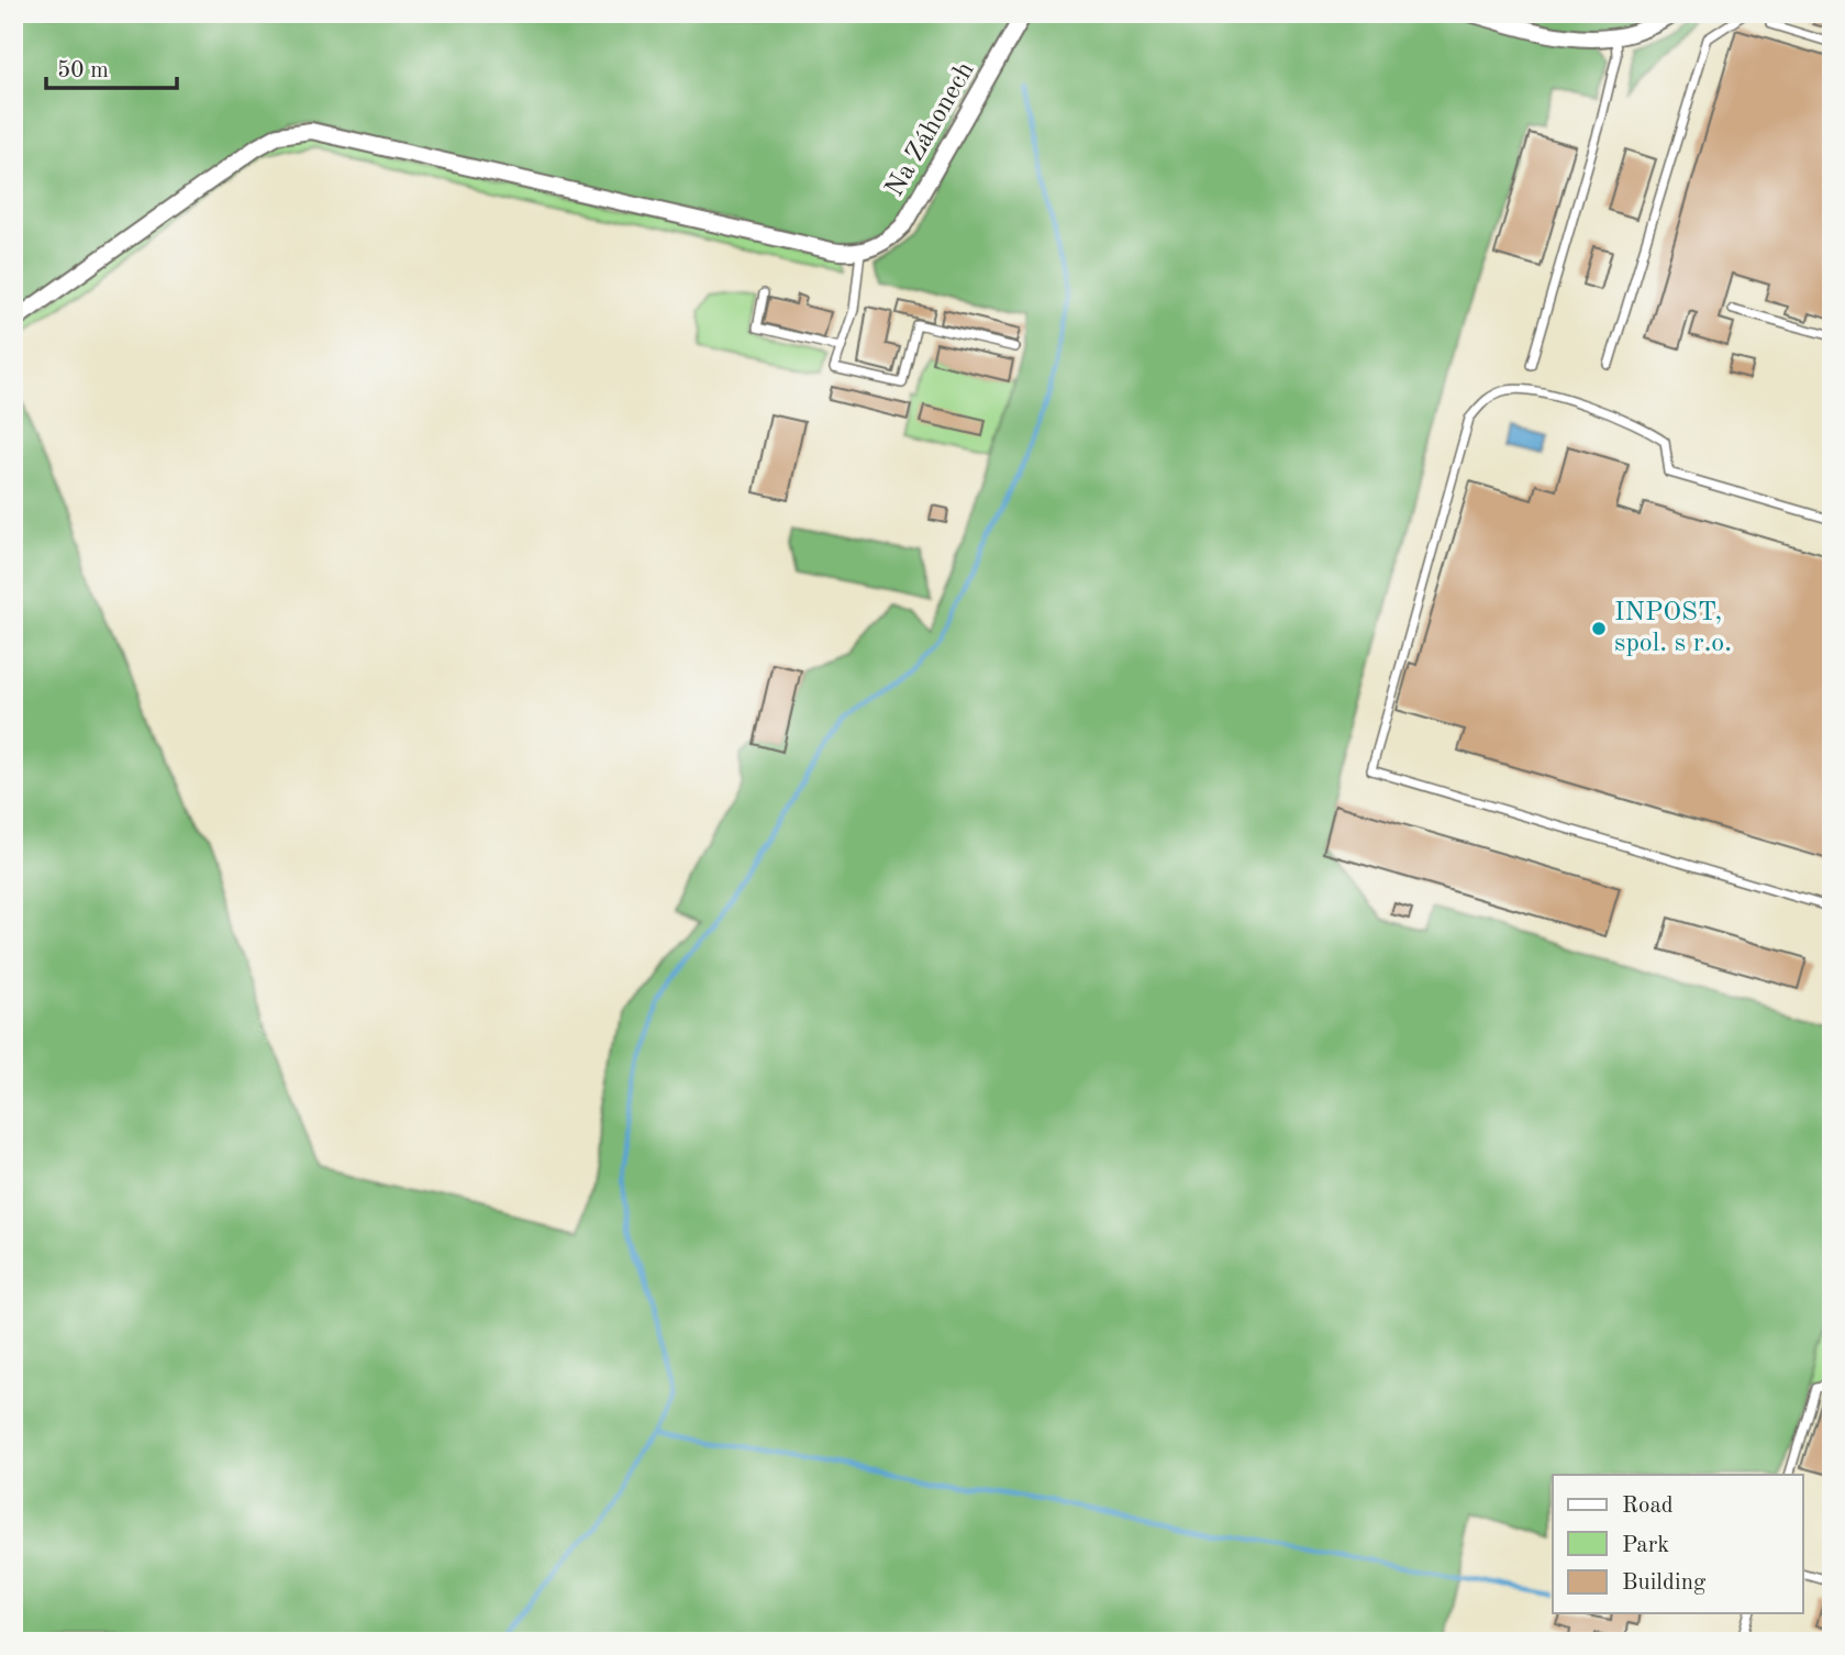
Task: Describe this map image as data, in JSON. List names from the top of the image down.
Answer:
{
  "streets": {
    "street": ["Na Záhonech"]
  },
  "places": ["INPOST, spol. s r.o."],
  "legend": ["Road", "Park", "Building"],
  "scale_bar": "50 m"
}
